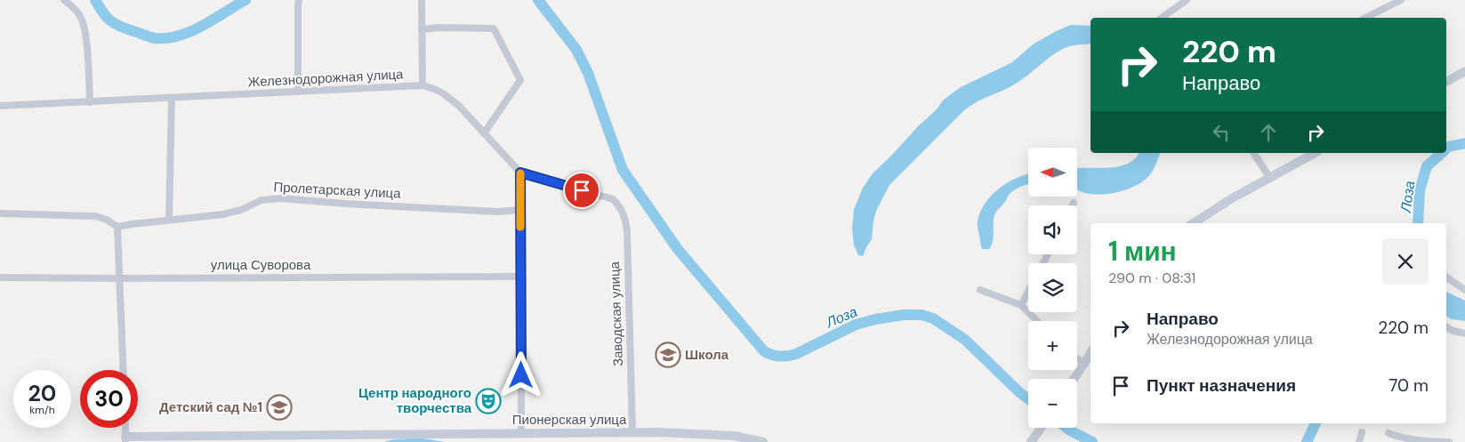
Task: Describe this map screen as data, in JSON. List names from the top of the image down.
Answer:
{
  "streets": {
    "street": [
      "Железнодорожная улица",
      "Пролетарская улица",
      "улица Суворова",
      "Заводская улица",
      "Пионерская улица"
    ]
  },
  "crossings": [
    ["Железнодорожная улица", "Заводская улица"],
    ["Заводская улица", "Пионерская улица"]
  ],
  "water": ["Лоза"],
  "places": {
    "school or university": ["Школа", "Детский сад №1"],
    "theatre": ["Центр народного творчества"]
  },
  "north": "left",
  "page": {
    "turn": ["220 m", "Направо"],
    "map_buttons": ["+", "−"],
    "heading": ["1 мин", "290 m · 08:31"],
    "list": [
      {
        "name": "Направо",
        "note": "Железнодорожная улица",
        "value": "220 m"
      },
      {
        "name": "Пункт назначения",
        "value": "70 m"
      }
    ],
    "speed": "20 km/h",
    "limit": "30"
  }
}
